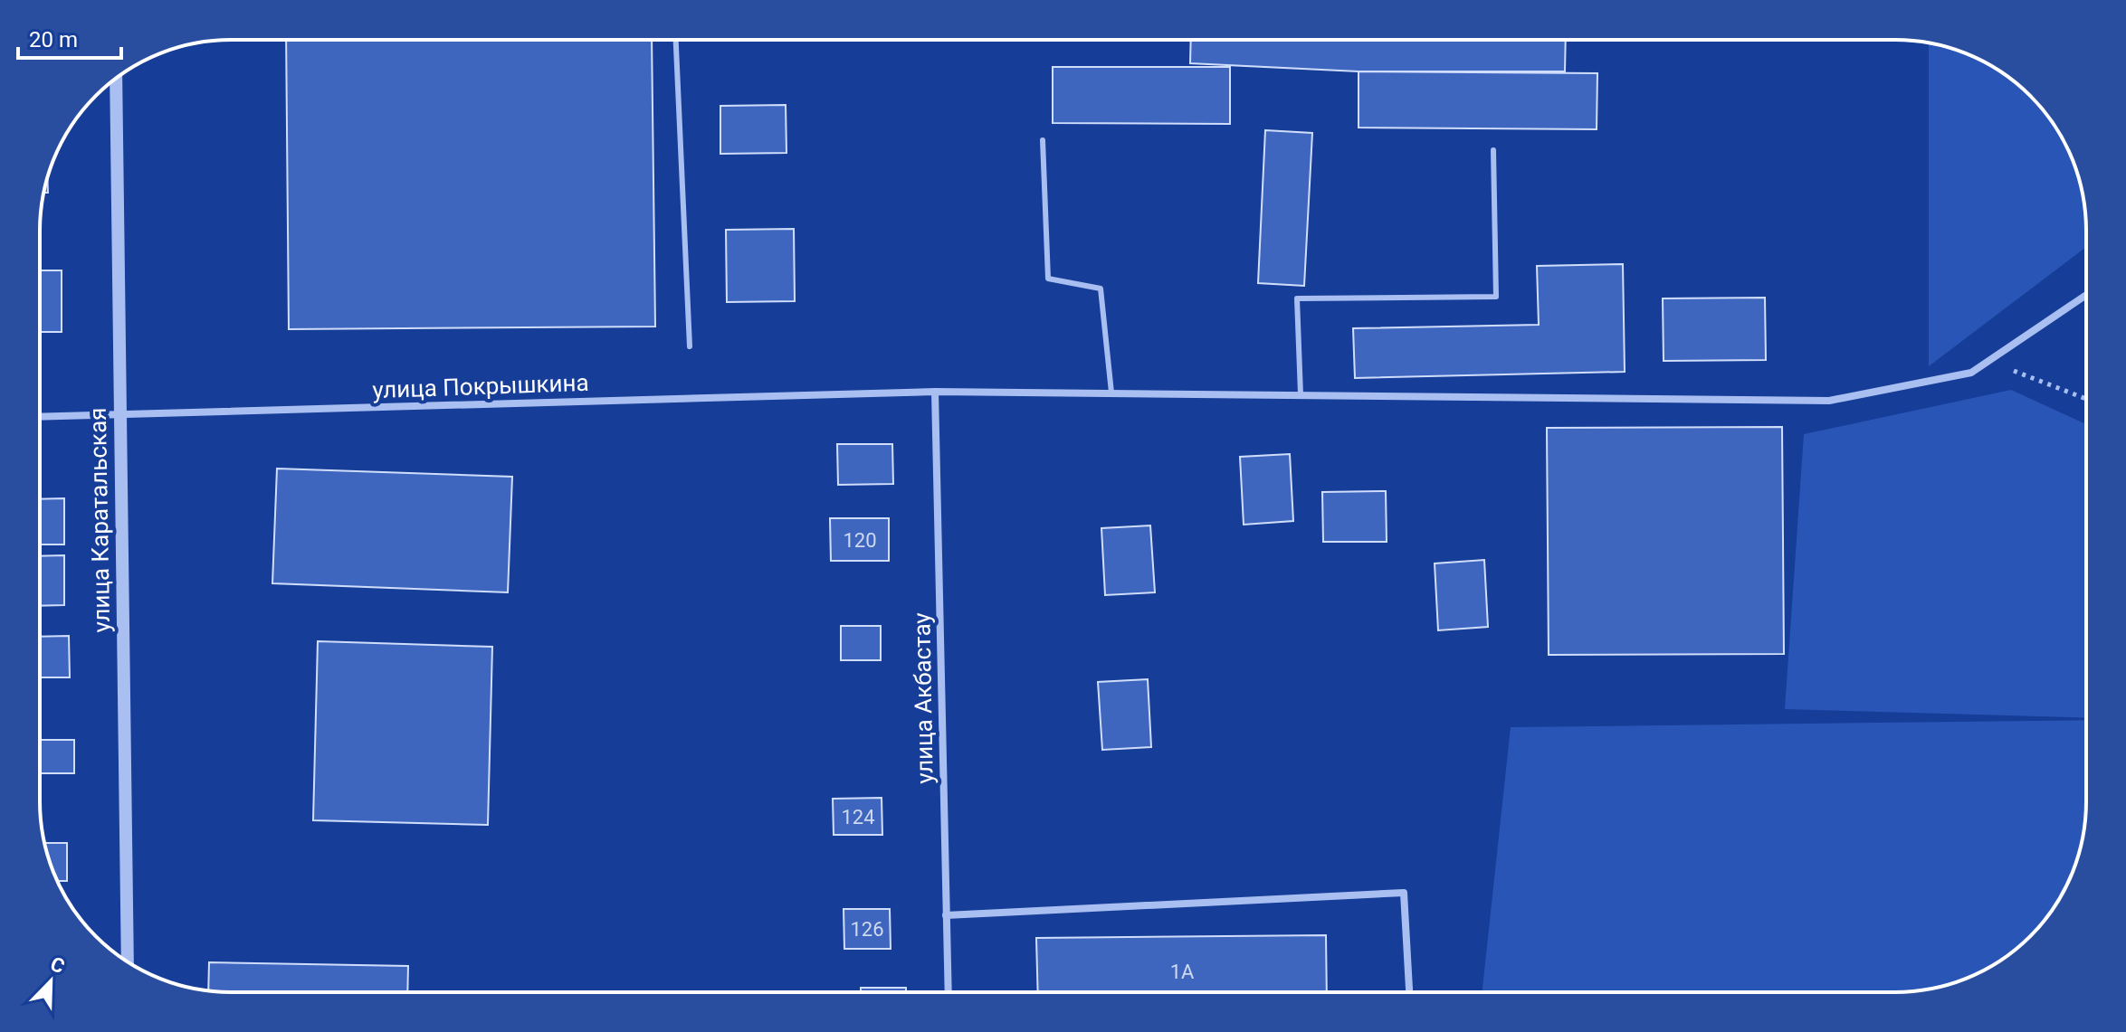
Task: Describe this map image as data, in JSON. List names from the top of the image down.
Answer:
{
  "streets": {
    "street": ["улица Покрышкина", "улица Каратальская", "улица Акбастау"]
  },
  "crossings": [
    ["улица Покрышкина", "улица Каратальская"],
    ["улица Покрышкина", "улица Акбастау"]
  ],
  "house_numbers": [
    "120",
    "124",
    "126",
    "1А"
  ],
  "scale_bar": "20 m",
  "north": "top right"
}
